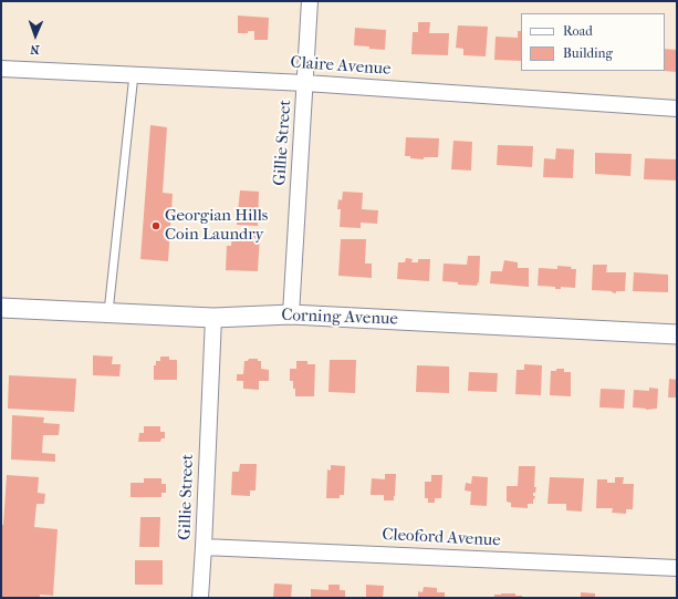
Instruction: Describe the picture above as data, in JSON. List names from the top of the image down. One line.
{"streets":{"street":["Claire Avenue","Gillie Street","Corning Avenue","Cleoford Avenue"]},"crossings":[["Claire Avenue","Gillie Street"],["Gillie Street","Corning Avenue"],["Gillie Street","Cleoford Avenue"]],"places":["Georgian Hills Coin Laundry"],"legend":["Road","Building"],"north":"bottom"}
